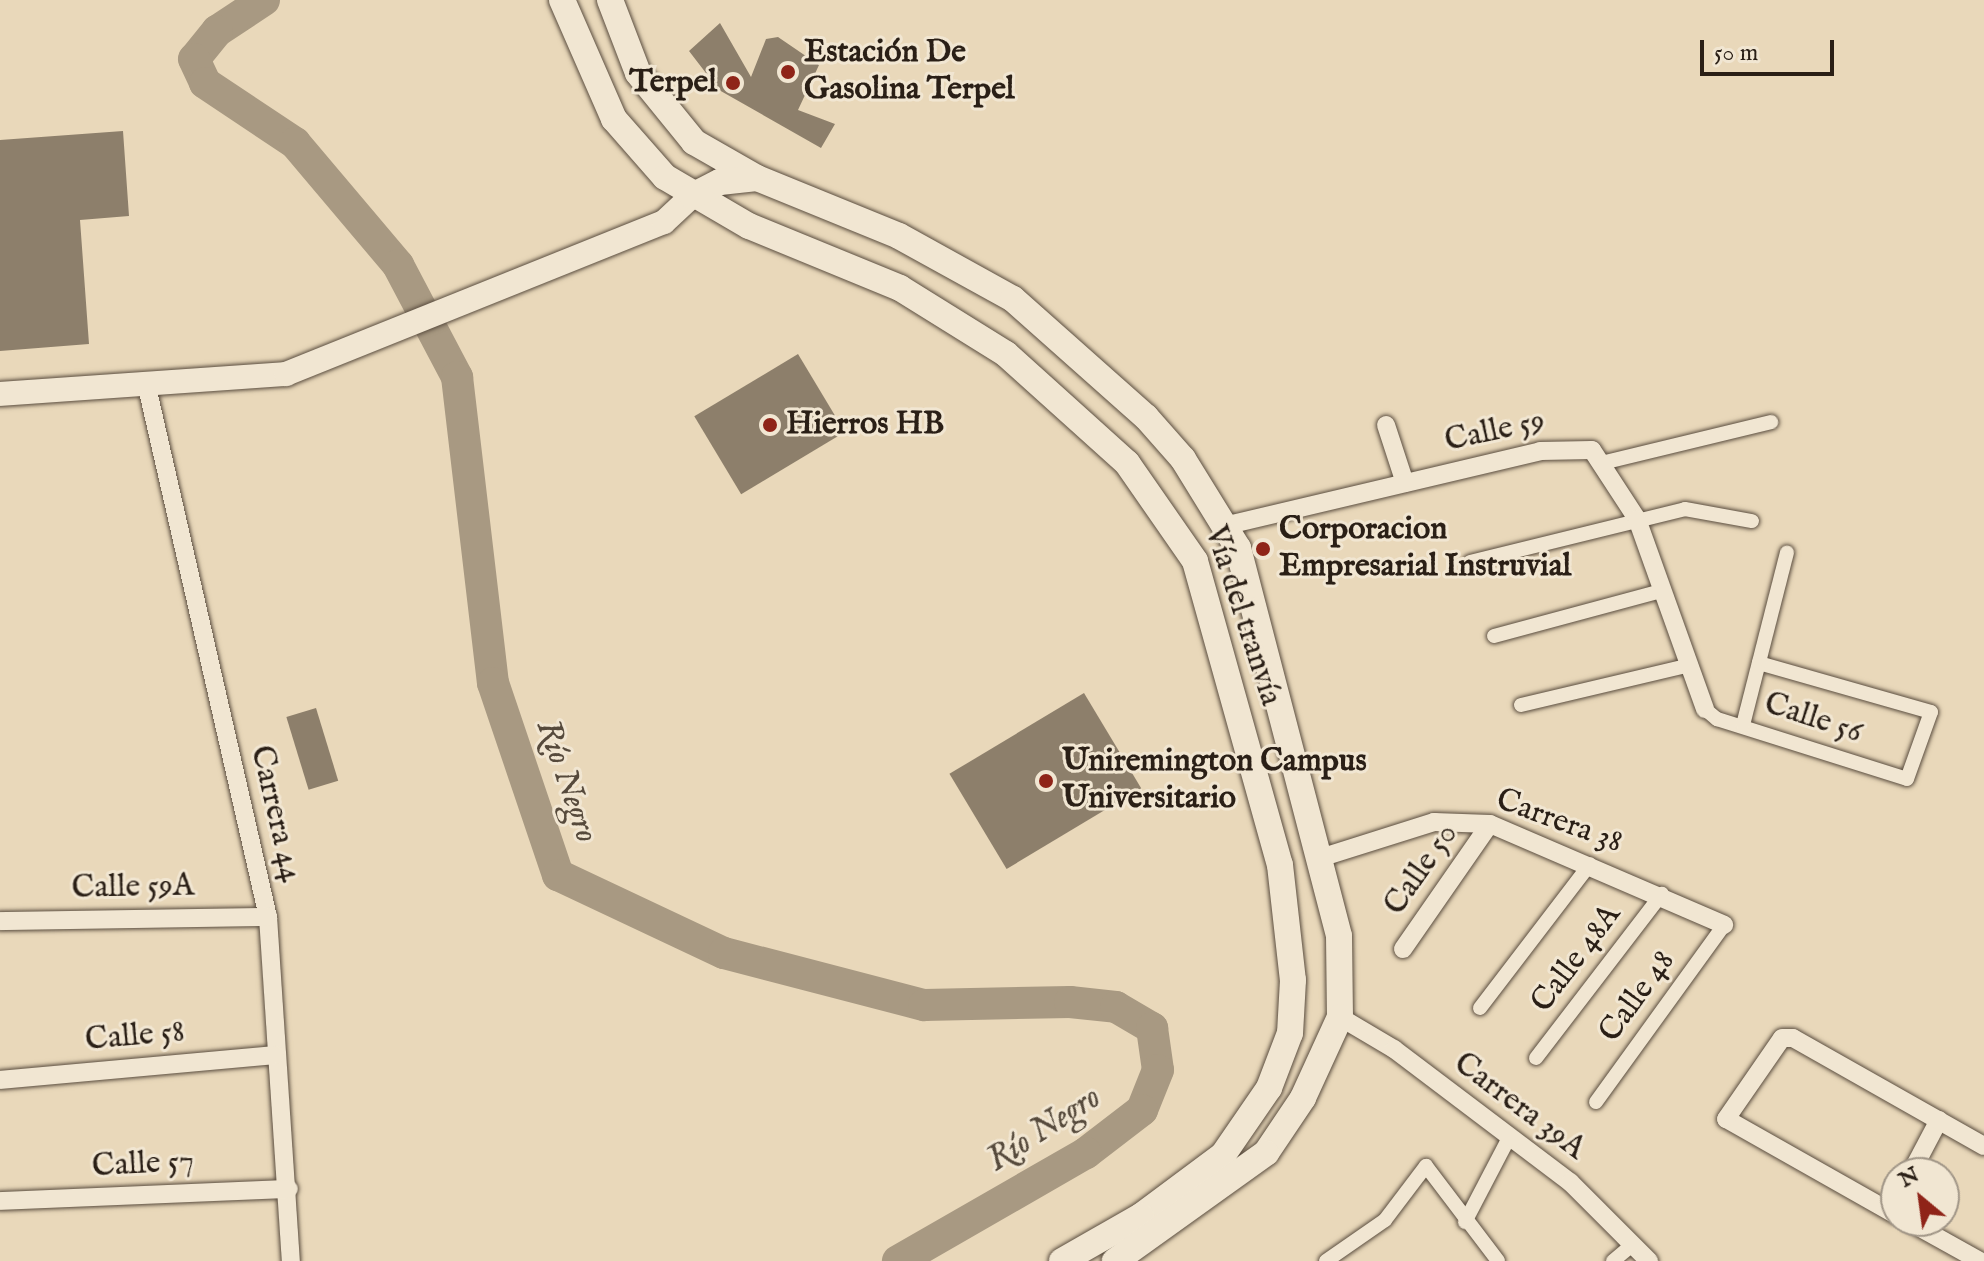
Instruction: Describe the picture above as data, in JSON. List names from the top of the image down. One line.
{"streets":{"main road":["Vía del tranvía"],"street":["Calle 59","Calle 56","Carrera 44","Carrera 38","Calle 50","Calle 59A","Calle 48A","Calle 48","Calle 58","Carrera 39A","Calle 57"]},"crossings":[["Calle 59","Vía del tranvía"],["Vía del tranvía","Carrera 38"],["Vía del tranvía","Carrera 39A"],["Carrera 44","Calle 59A"],["Carrera 44","Calle 58"],["Carrera 44","Calle 57"],["Carrera 38","Calle 50"],["Carrera 38","Calle 48A"],["Carrera 38","Calle 48"]],"water":["Río Negro"],"places":["Estación De Gasolina Terpel","Terpel","Hierros HB","Corporacion Empresarial Instruvial","Uniremington Campus Universitario"],"scale_bar":"50 m","north":"top left"}
